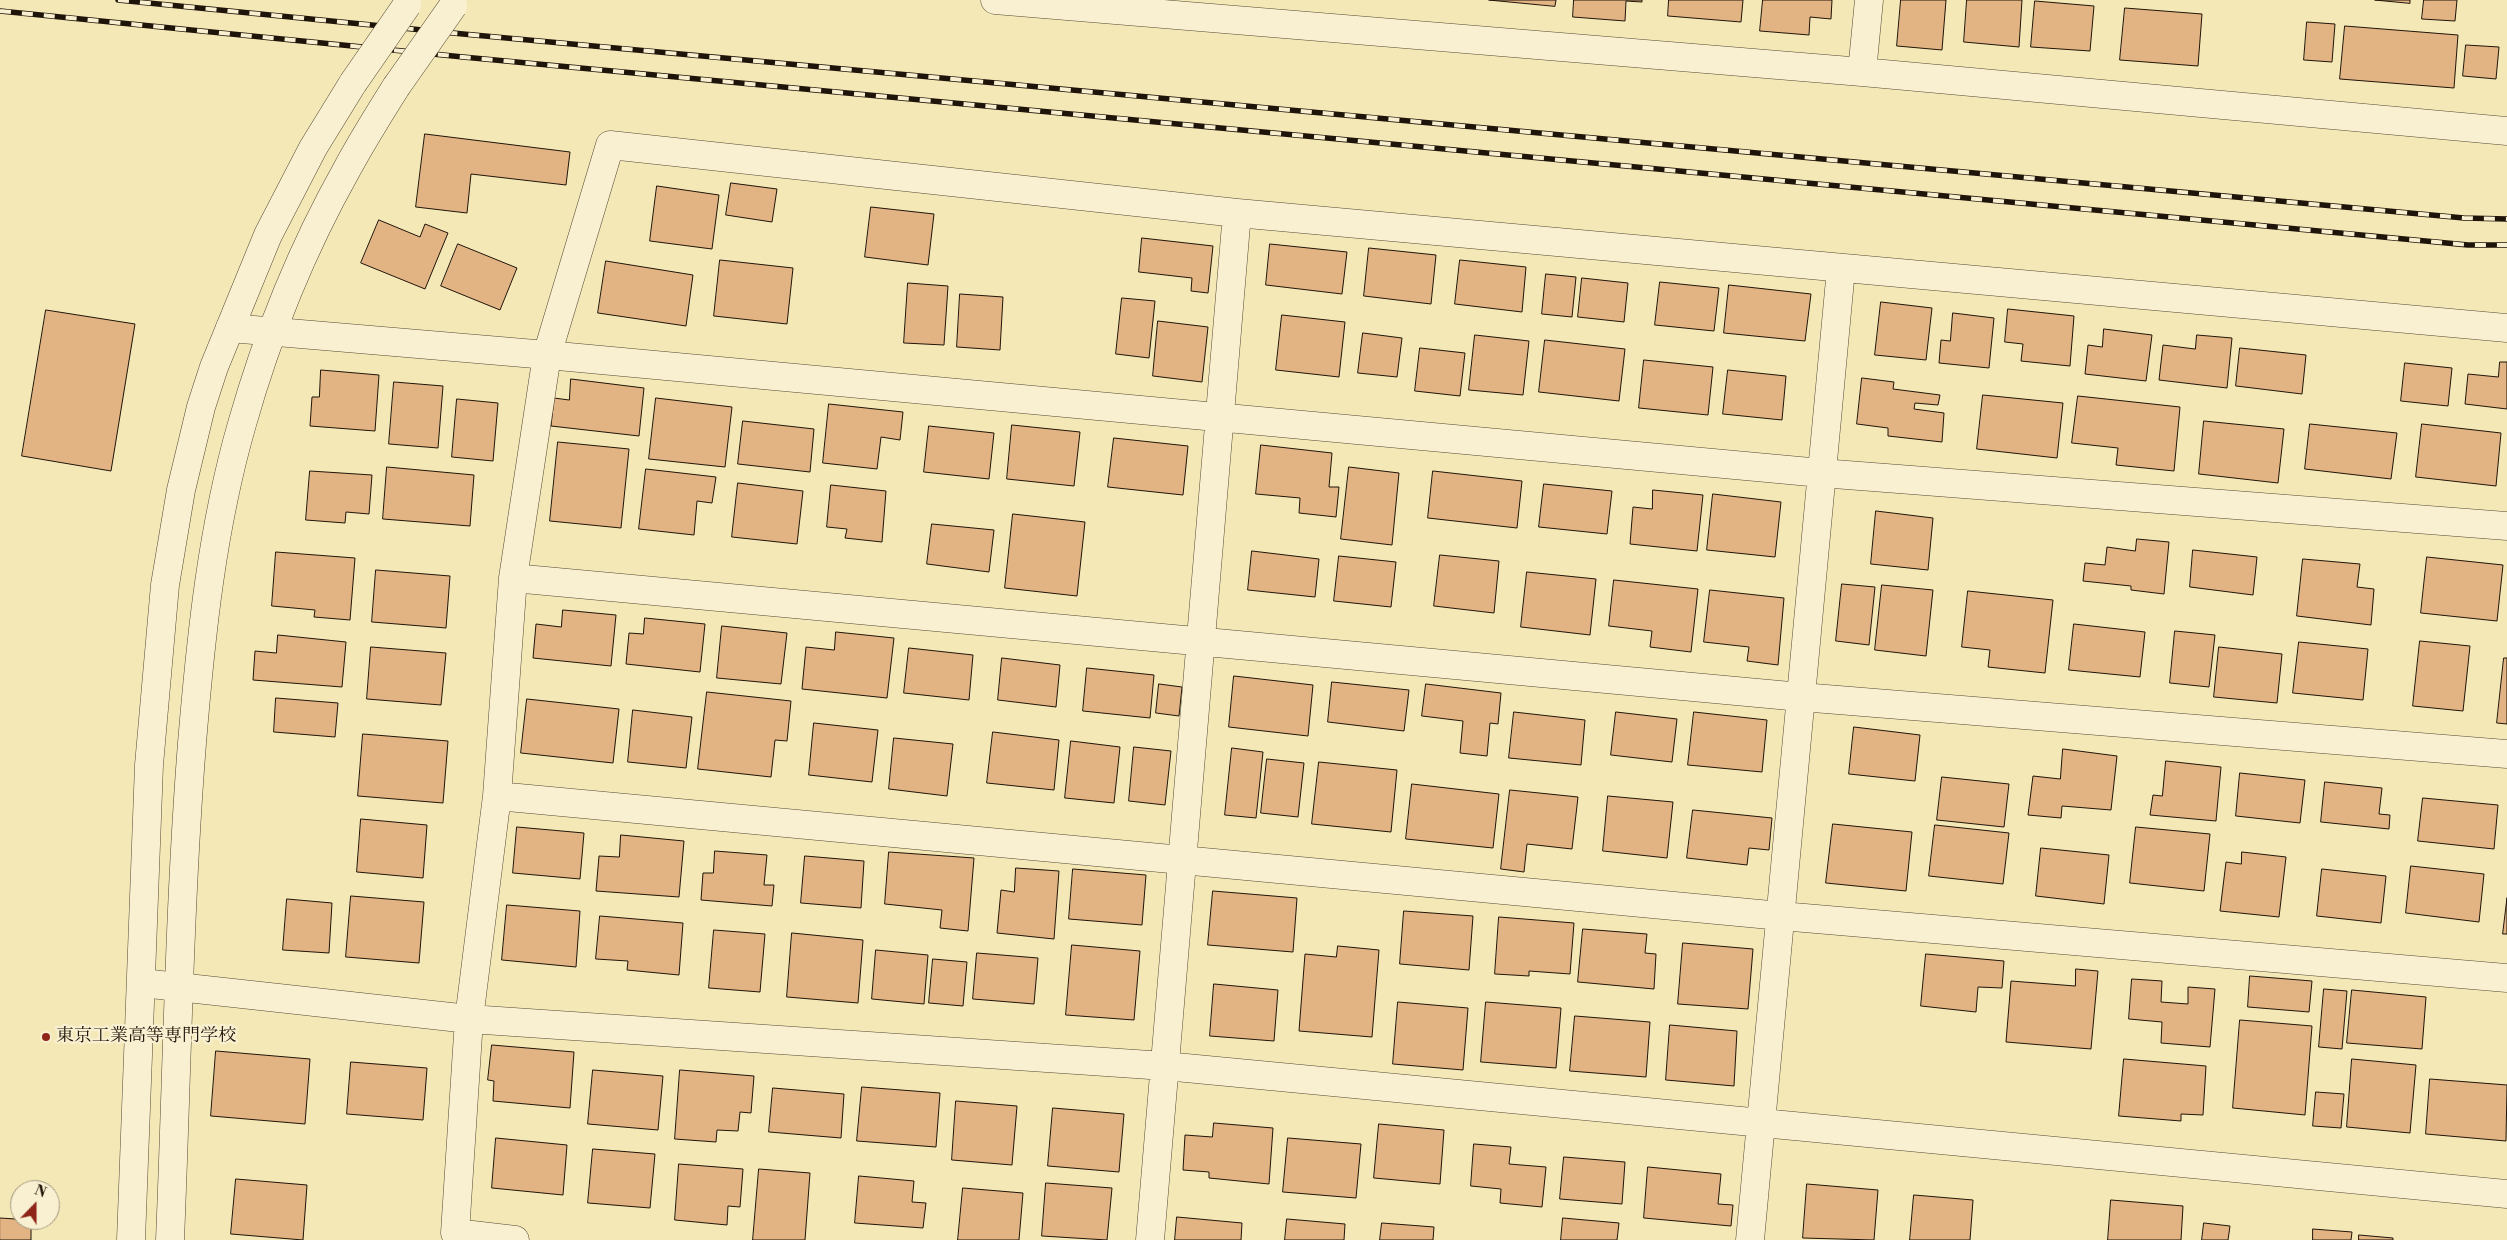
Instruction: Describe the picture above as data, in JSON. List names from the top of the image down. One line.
{"places":["東京工業高等専門学校"],"north":"top"}
